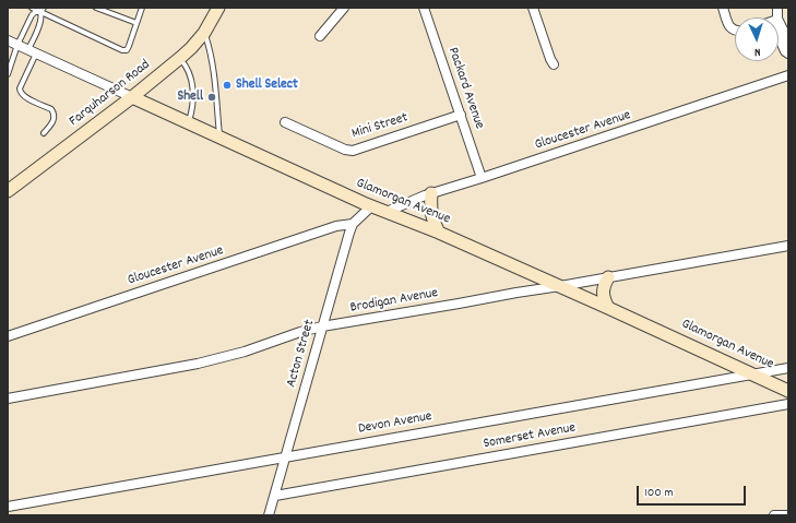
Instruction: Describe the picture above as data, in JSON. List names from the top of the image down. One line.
{"streets":{"street":["Packard Avenue","Farquharson Road","Mini Street","Gloucester Avenue","Glamorgan Avenue","Brodigan Avenue","Acton Street","Devon Avenue","Somerset Avenue"]},"crossings":[["Packard Avenue","Mini Street"],["Packard Avenue","Gloucester Avenue"],["Farquharson Road","Glamorgan Avenue"],["Gloucester Avenue","Glamorgan Avenue"],["Gloucester Avenue","Acton Street"],["Glamorgan Avenue","Brodigan Avenue"],["Glamorgan Avenue","Devon Avenue"],["Brodigan Avenue","Acton Street"],["Acton Street","Devon Avenue"],["Acton Street","Somerset Avenue"]],"places":["Shell Select","Shell"],"scale_bar":"100 m","north":"bottom"}
